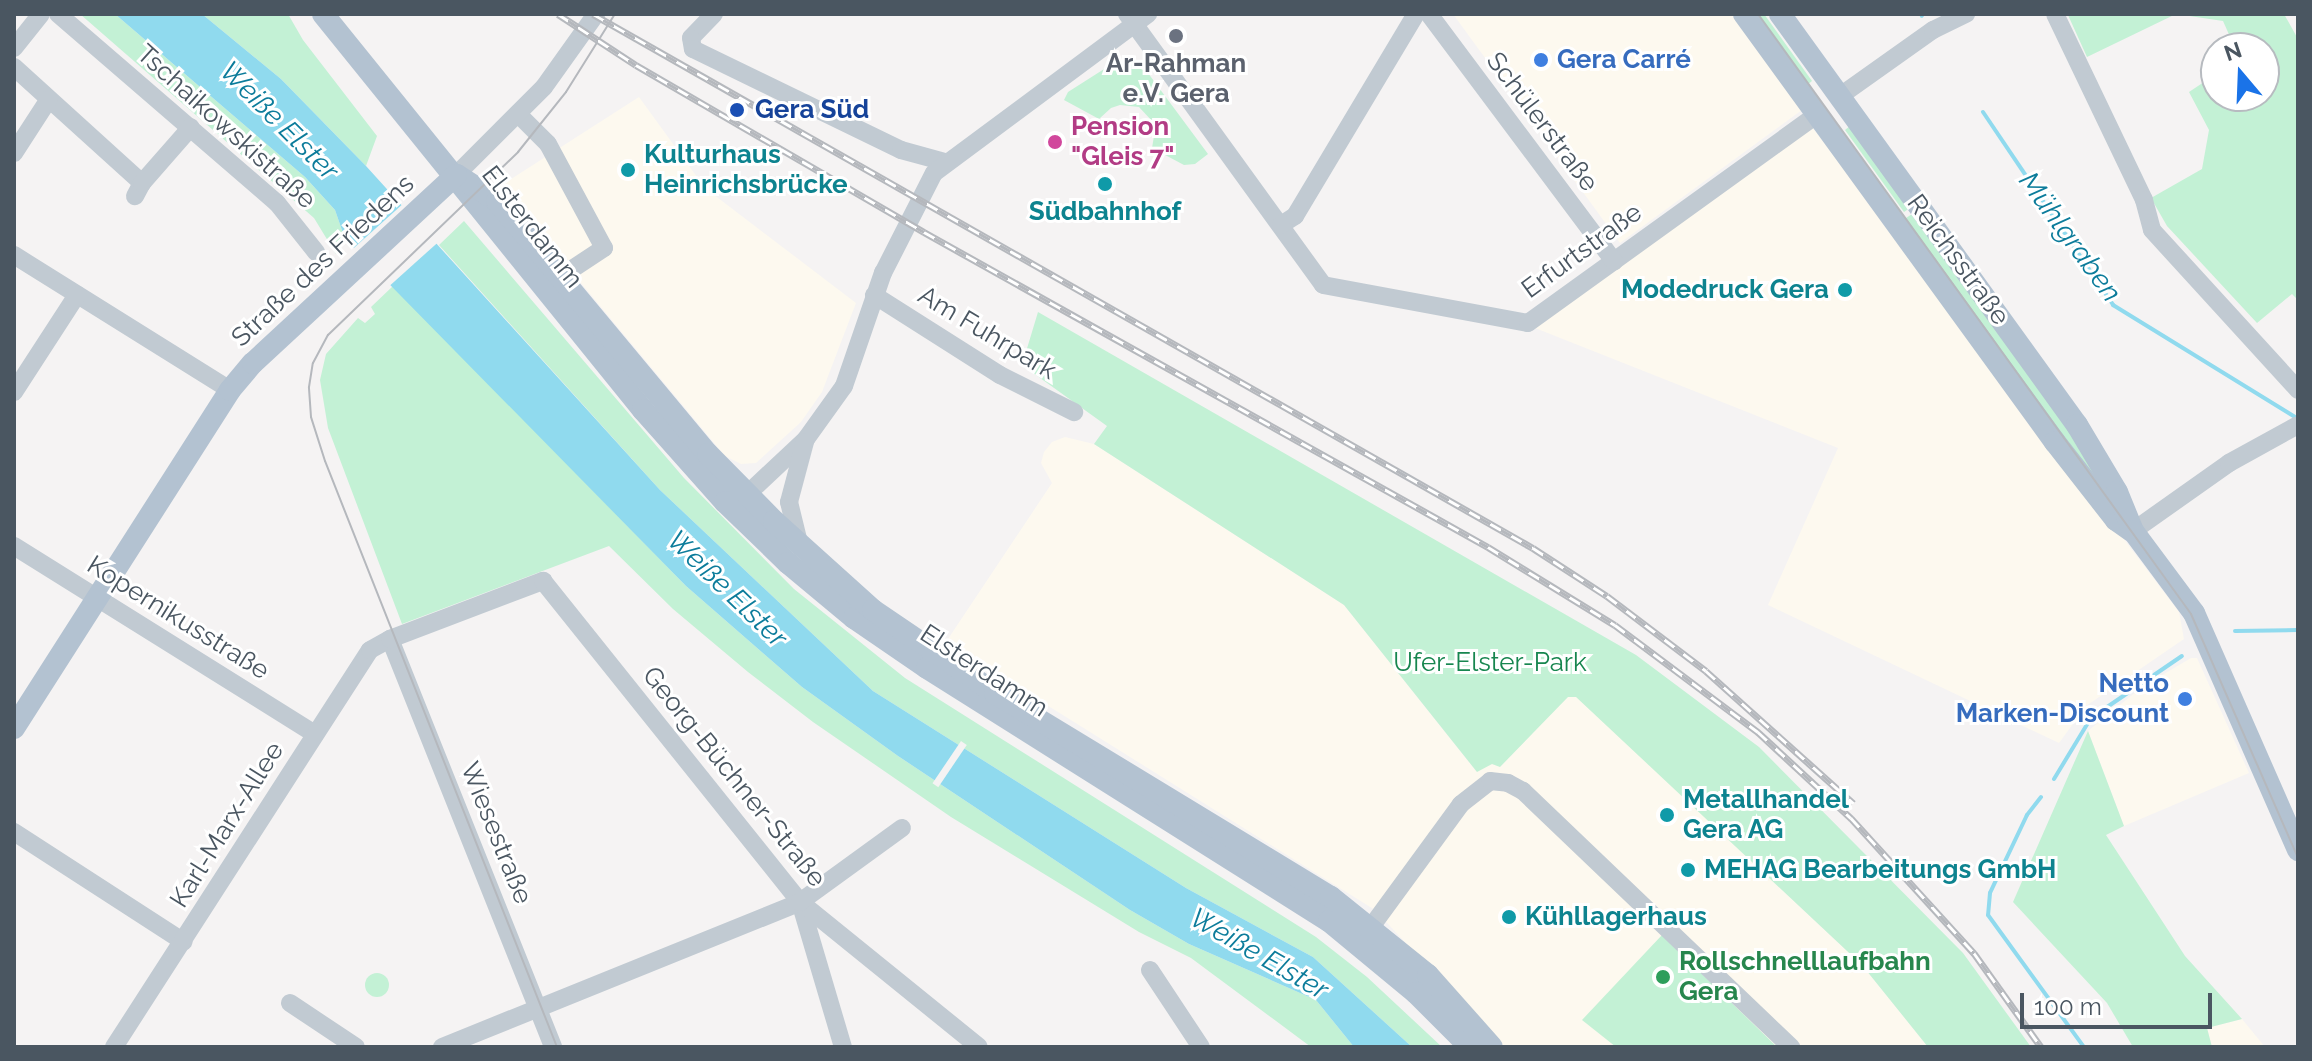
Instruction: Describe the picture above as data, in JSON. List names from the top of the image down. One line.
{"streets":{"main road":["Elsterdamm","Reichsstraße","Straße des Friedens"],"street":["Schülerstraße","Tschaikowskistraße","Erfurtstraße","Am Fuhrpark","Kopernikusstraße","Georg-Büchner-Straße","Karl-Marx-Allee","Wiesestraße"]},"crossings":[["Schülerstraße","Erfurtstraße"],["Elsterdamm","Straße des Friedens"],["Erfurtstraße","Reichsstraße"],["Straße des Friedens","Kopernikusstraße"],["Kopernikusstraße","Karl-Marx-Allee"],["Georg-Büchner-Straße","Karl-Marx-Allee"],["Georg-Büchner-Straße","Wiesestraße"],["Karl-Marx-Allee","Wiesestraße"]],"water":["Weiße Elster","Mühlgraben"],"parks":["Ufer-Elster-Park"],"places":["Ar-Rahman e.V. Gera","Gera Carré","Gera Süd","Pension \"Gleis 7\"","Kulturhaus Heinrichsbrücke","Südbahnhof","Modedruck Gera","Netto Marken-Discount","Metallhandel Gera AG","MEHAG Bearbeitungs GmbH","Kühllagerhaus","Rollschnelllaufbahn Gera"],"scale_bar":"100 m","north":"top"}
